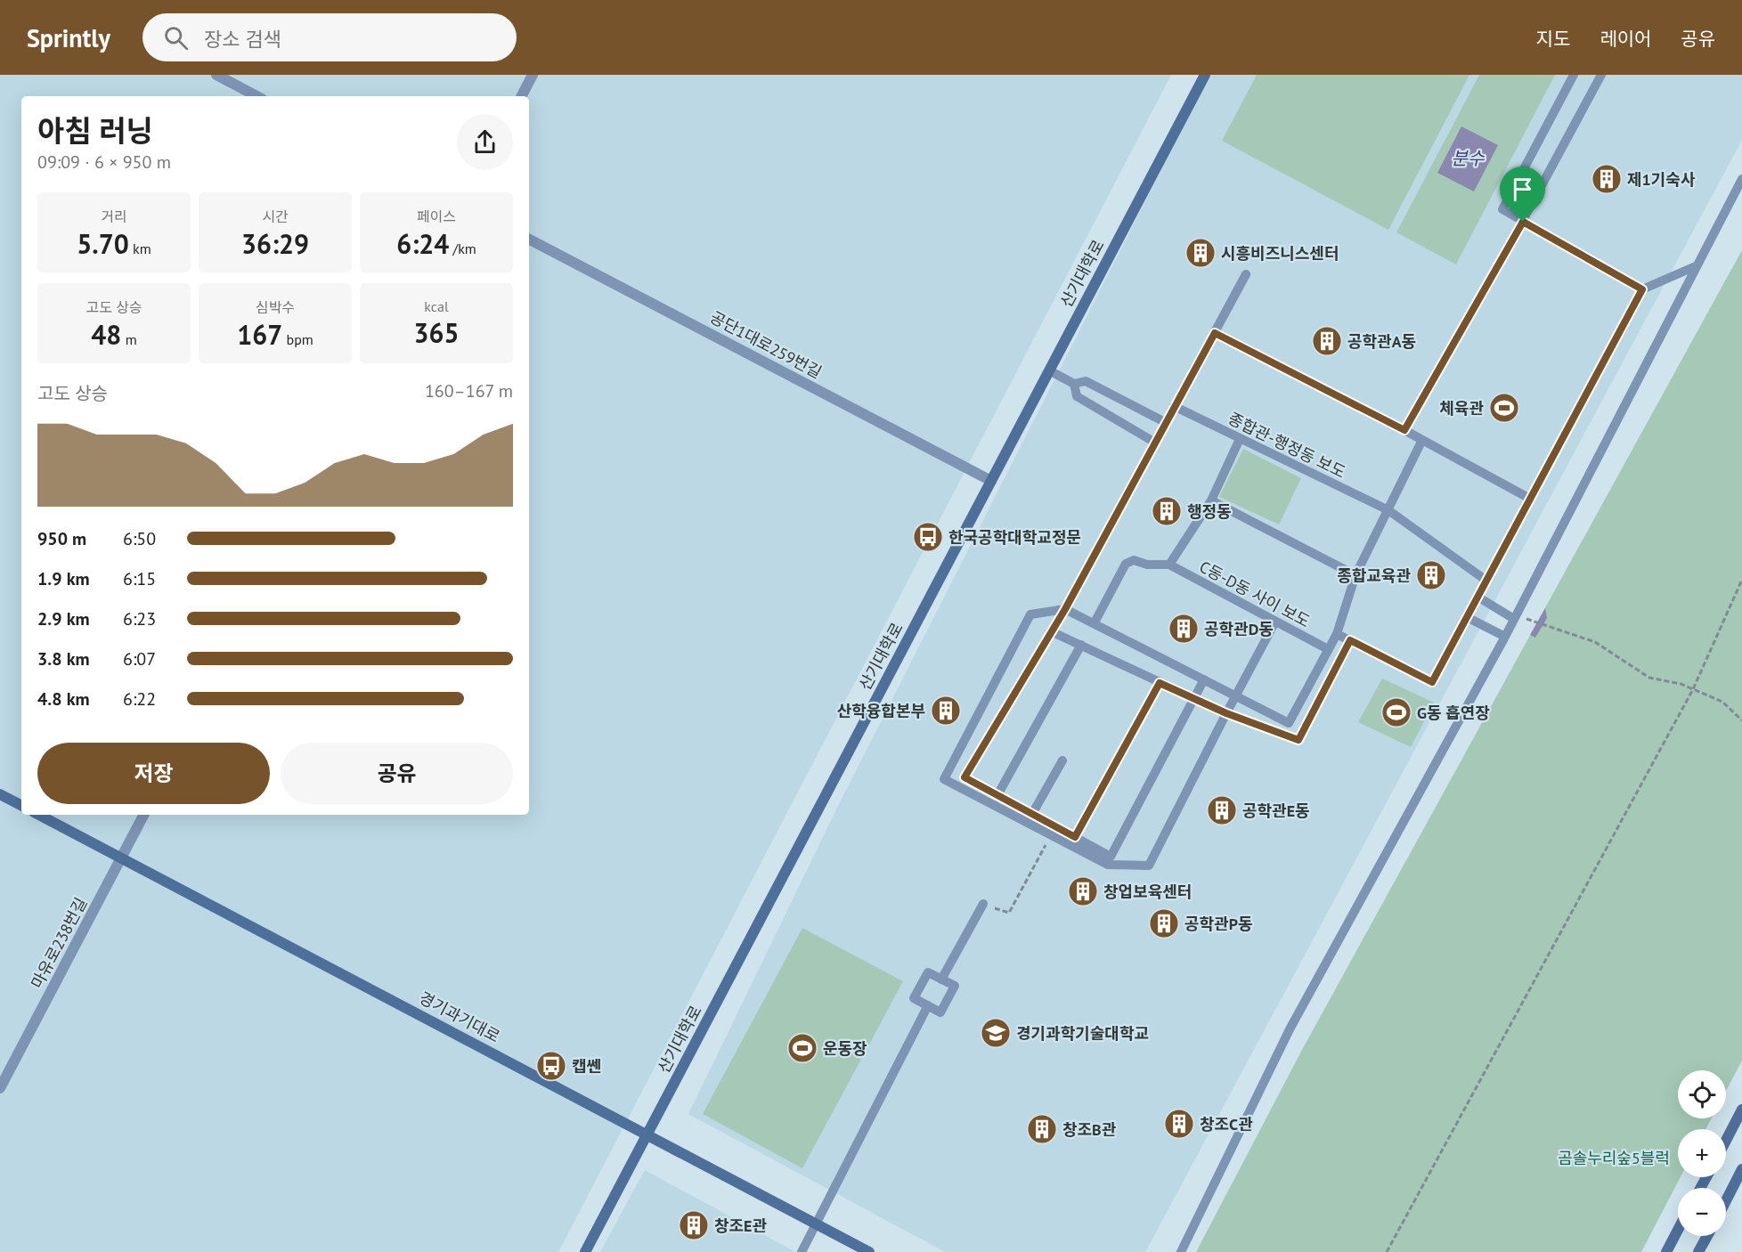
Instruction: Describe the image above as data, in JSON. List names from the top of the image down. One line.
{"streets":{"street":["산기대학로","공단1대로259번길","마유로238번길","경기과기대로"],"lane":["종합관-행정동 보도","C동-D동 사이 보도"]},"crossings":[["산기대학로","공단1대로259번길"],["산기대학로","경기과기대로"],["마유로238번길","경기과기대로"]],"water":["분수"],"parks":["곰솔누리숲5블럭"],"places":{"building":["제1기숙사","시흥비즈니스센터","공학관A동","행정동","종합교육관","공학관D동","산학융합본부","공학관E동","창업보육센터","공학관P동","창조C관","창조B관","창조E관"],"sports":["체육관","G동 흡연장","운동장"],"bus stop":["한국공학대학교정문","캡쎈"],"school or university":["경기과학기술대학교"]},"page":{"header":"Sprintly","search":"장소 검색","nav":["지도","레이어","공유"],"heading":["아침 러닝","09:09 · 6 × 950 m"],"stats":[["거리","5.70 km"],["시간","36:29"],["페이스","6:24 /km"],["고도 상승","48 m"],["심박수","167 bpm"],["kcal","365"]],"chart":["고도 상승","160–167 m"],"list":[{"name":"950 m","note":"6:50"},{"name":"1.9 km","note":"6:15"},{"name":"2.9 km","note":"6:23"},{"name":"3.8 km","note":"6:07"},{"name":"4.8 km","note":"6:22"}],"buttons":["저장","공유"],"map_buttons":["+","−"]}}
